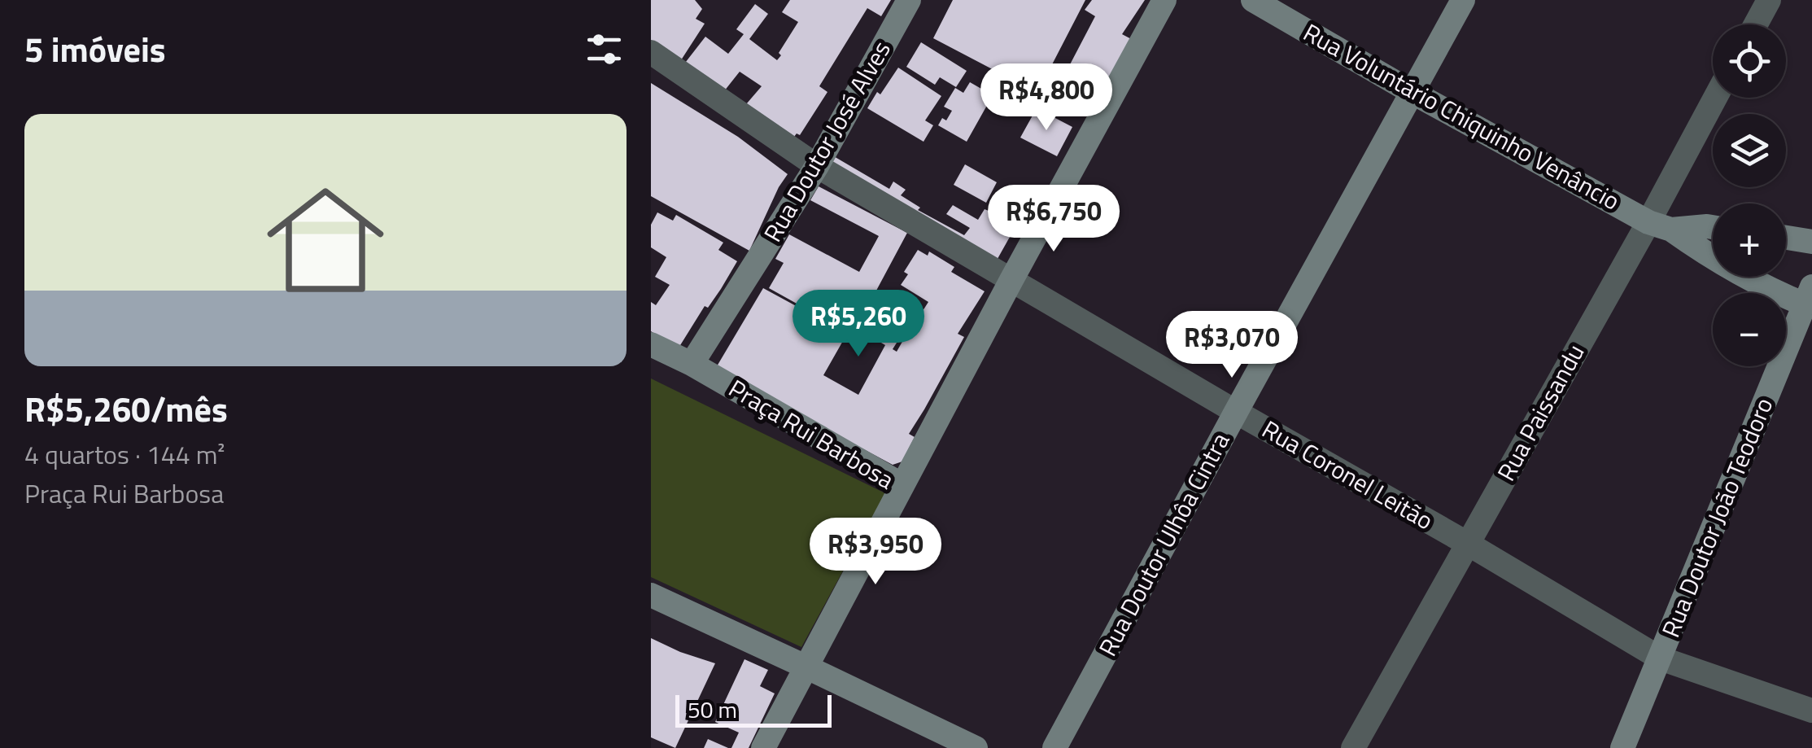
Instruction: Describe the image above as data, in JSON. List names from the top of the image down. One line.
{"streets":{"street":["Rua Voluntário Chiquinho Venâncio","Rua Doutor José Alves","Rua Paissandu","Praça Rui Barbosa","Rua Coronel Leitão","Rua Doutor João Teodoro","Rua Doutor Ulhôa Cintra"]},"crossings":[["Rua Voluntário Chiquinho Venâncio","Rua Paissandu"],["Rua Voluntário Chiquinho Venâncio","Rua Doutor João Teodoro"],["Rua Voluntário Chiquinho Venâncio","Rua Doutor Ulhôa Cintra"],["Rua Doutor José Alves","Praça Rui Barbosa"],["Rua Doutor José Alves","Rua Coronel Leitão"],["Rua Paissandu","Rua Coronel Leitão"],["Rua Coronel Leitão","Rua Doutor João Teodoro"],["Rua Coronel Leitão","Rua Doutor Ulhôa Cintra"]],"scale_bar":"50 m","page":{"heading":"5 imóveis","map_buttons":["+","−"],"price":["R$4,800","R$6,750","R$5,260","R$3,070","R$3,950"],"list":[{"name":"R$5,260/mês","note":"4 quartos · 144 m² · Praça Rui Barbosa"}],"scale":"50 m"}}
